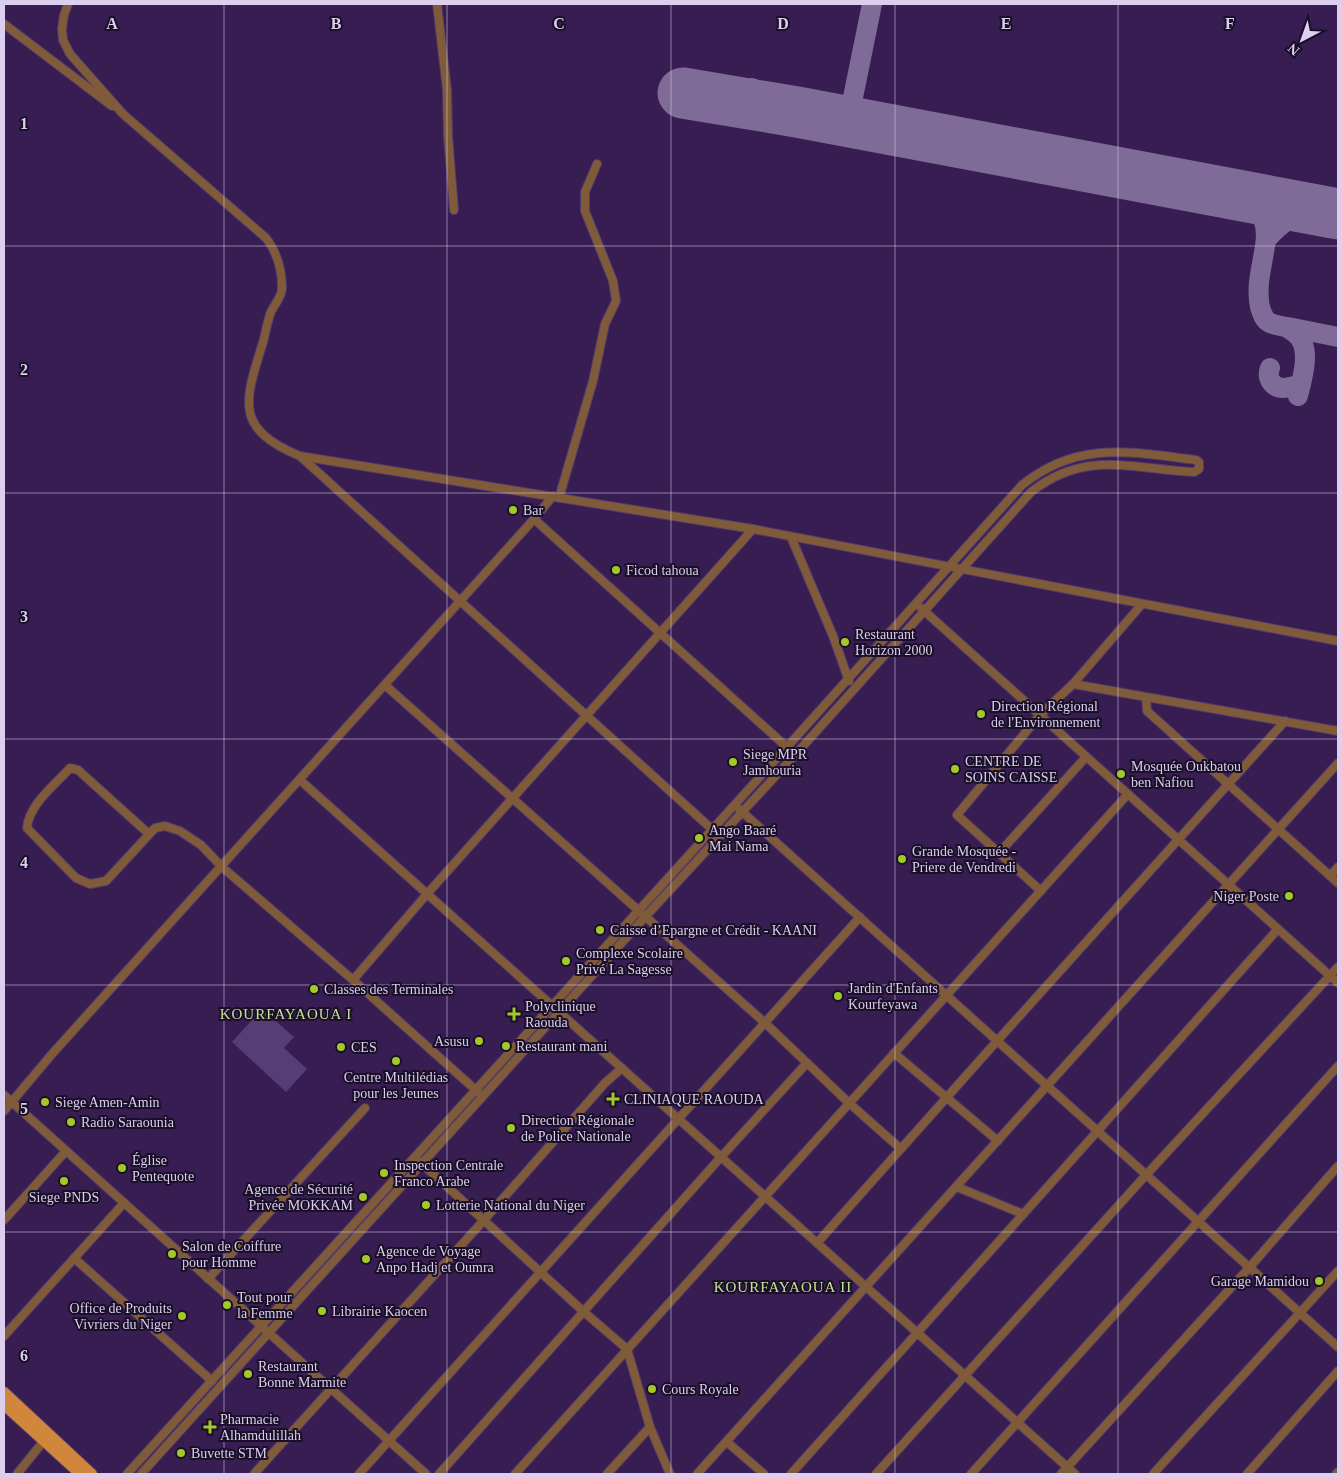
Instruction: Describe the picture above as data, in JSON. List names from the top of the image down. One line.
{"districts":["KOURFAYAOUA I","KOURFAYAOUA II"],"places":{"other":["Bar","Ficod tahoua","Restaurant Horizon 2000","Direction Régional de l'Environnement","Siege MPR Jamhouria","CENTRE DE SOINS CAISSE","Mosquée Oukbatou ben Nafiou","Ango Baaré Mai Nama","Grande Mosquée - Priere de Vendredi","Niger Poste","Caisse d’Epargne et Crédit - KAANI","Complexe Scolaire Privé La Sagesse","Classes des Terminales","Jardin d'Enfants Kourfeyawa","Asusu","Restaurant mani","CES","Centre Multilédias pour les Jeunes","Siege Amen-Amin","Radio Saraounia","Direction Régionale de Police Nationale","Église Pentequote","Inspection Centrale Franco Arabe","Siege PNDS","Agence de Sécurité Privée MOKKAM","Lotterie National du Niger","Salon de Coiffure pour Homme","Agence de Voyage Anpo Hadj et Oumra","Garage Mamidou","Tout pour la Femme","Librairie Kaocen","Office de Produits Vivriers du Niger","Restaurant Bonne Marmite","Cours Royale","Buvette STM"],"health":["Polyclinique Raouda","CLINIAQUE RAOUDA","Pharmacie Alhamdulillah"]},"north":"bottom left","grid":{"columns":["A","B","C","D","E","F"],"rows":["1","2","3","4","5","6"]}}
